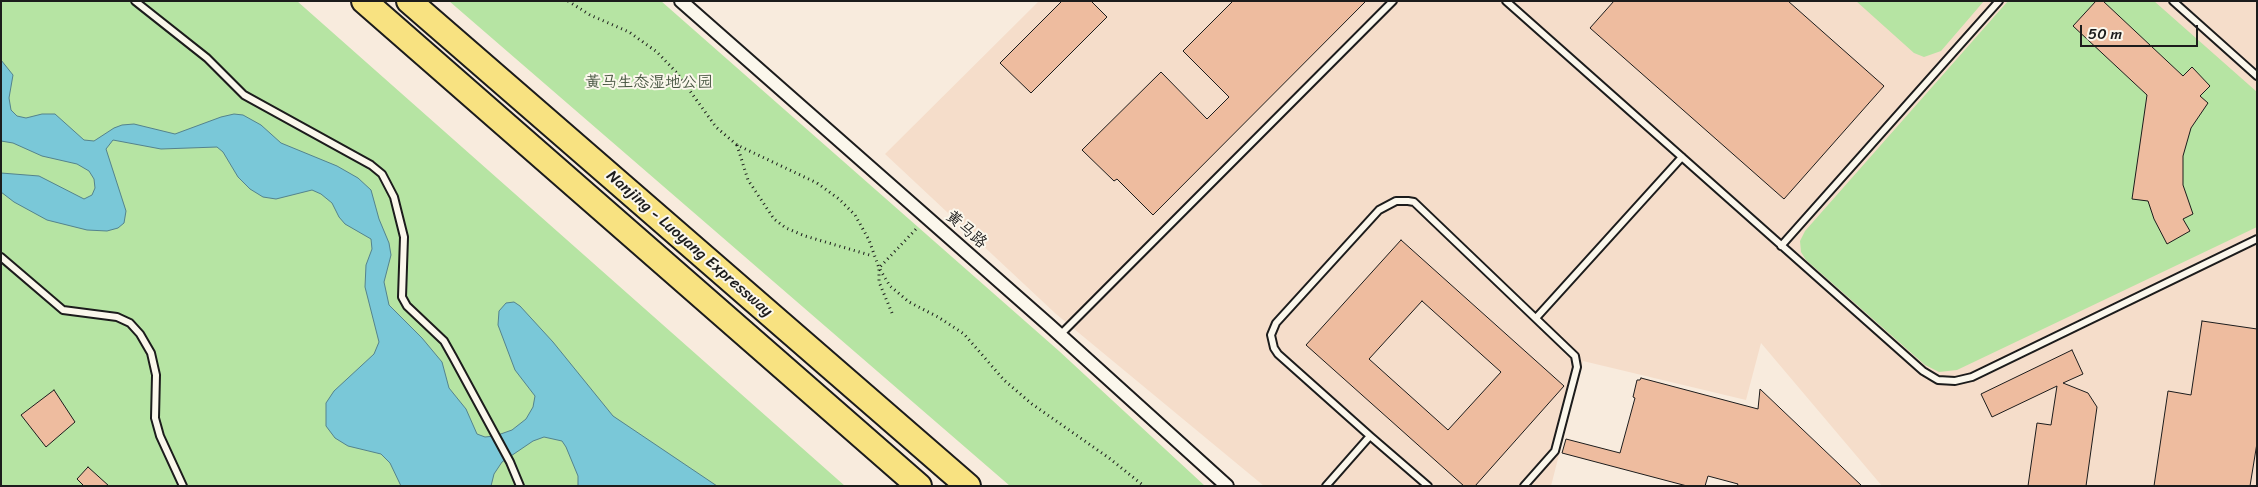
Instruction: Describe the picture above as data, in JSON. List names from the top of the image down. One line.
{"streets":{"highway":["Nanjing - Luoyang Expressway"],"street":["黄马路"]},"parks":["黄马生态湿地公园"],"scale_bar":"50 m"}
